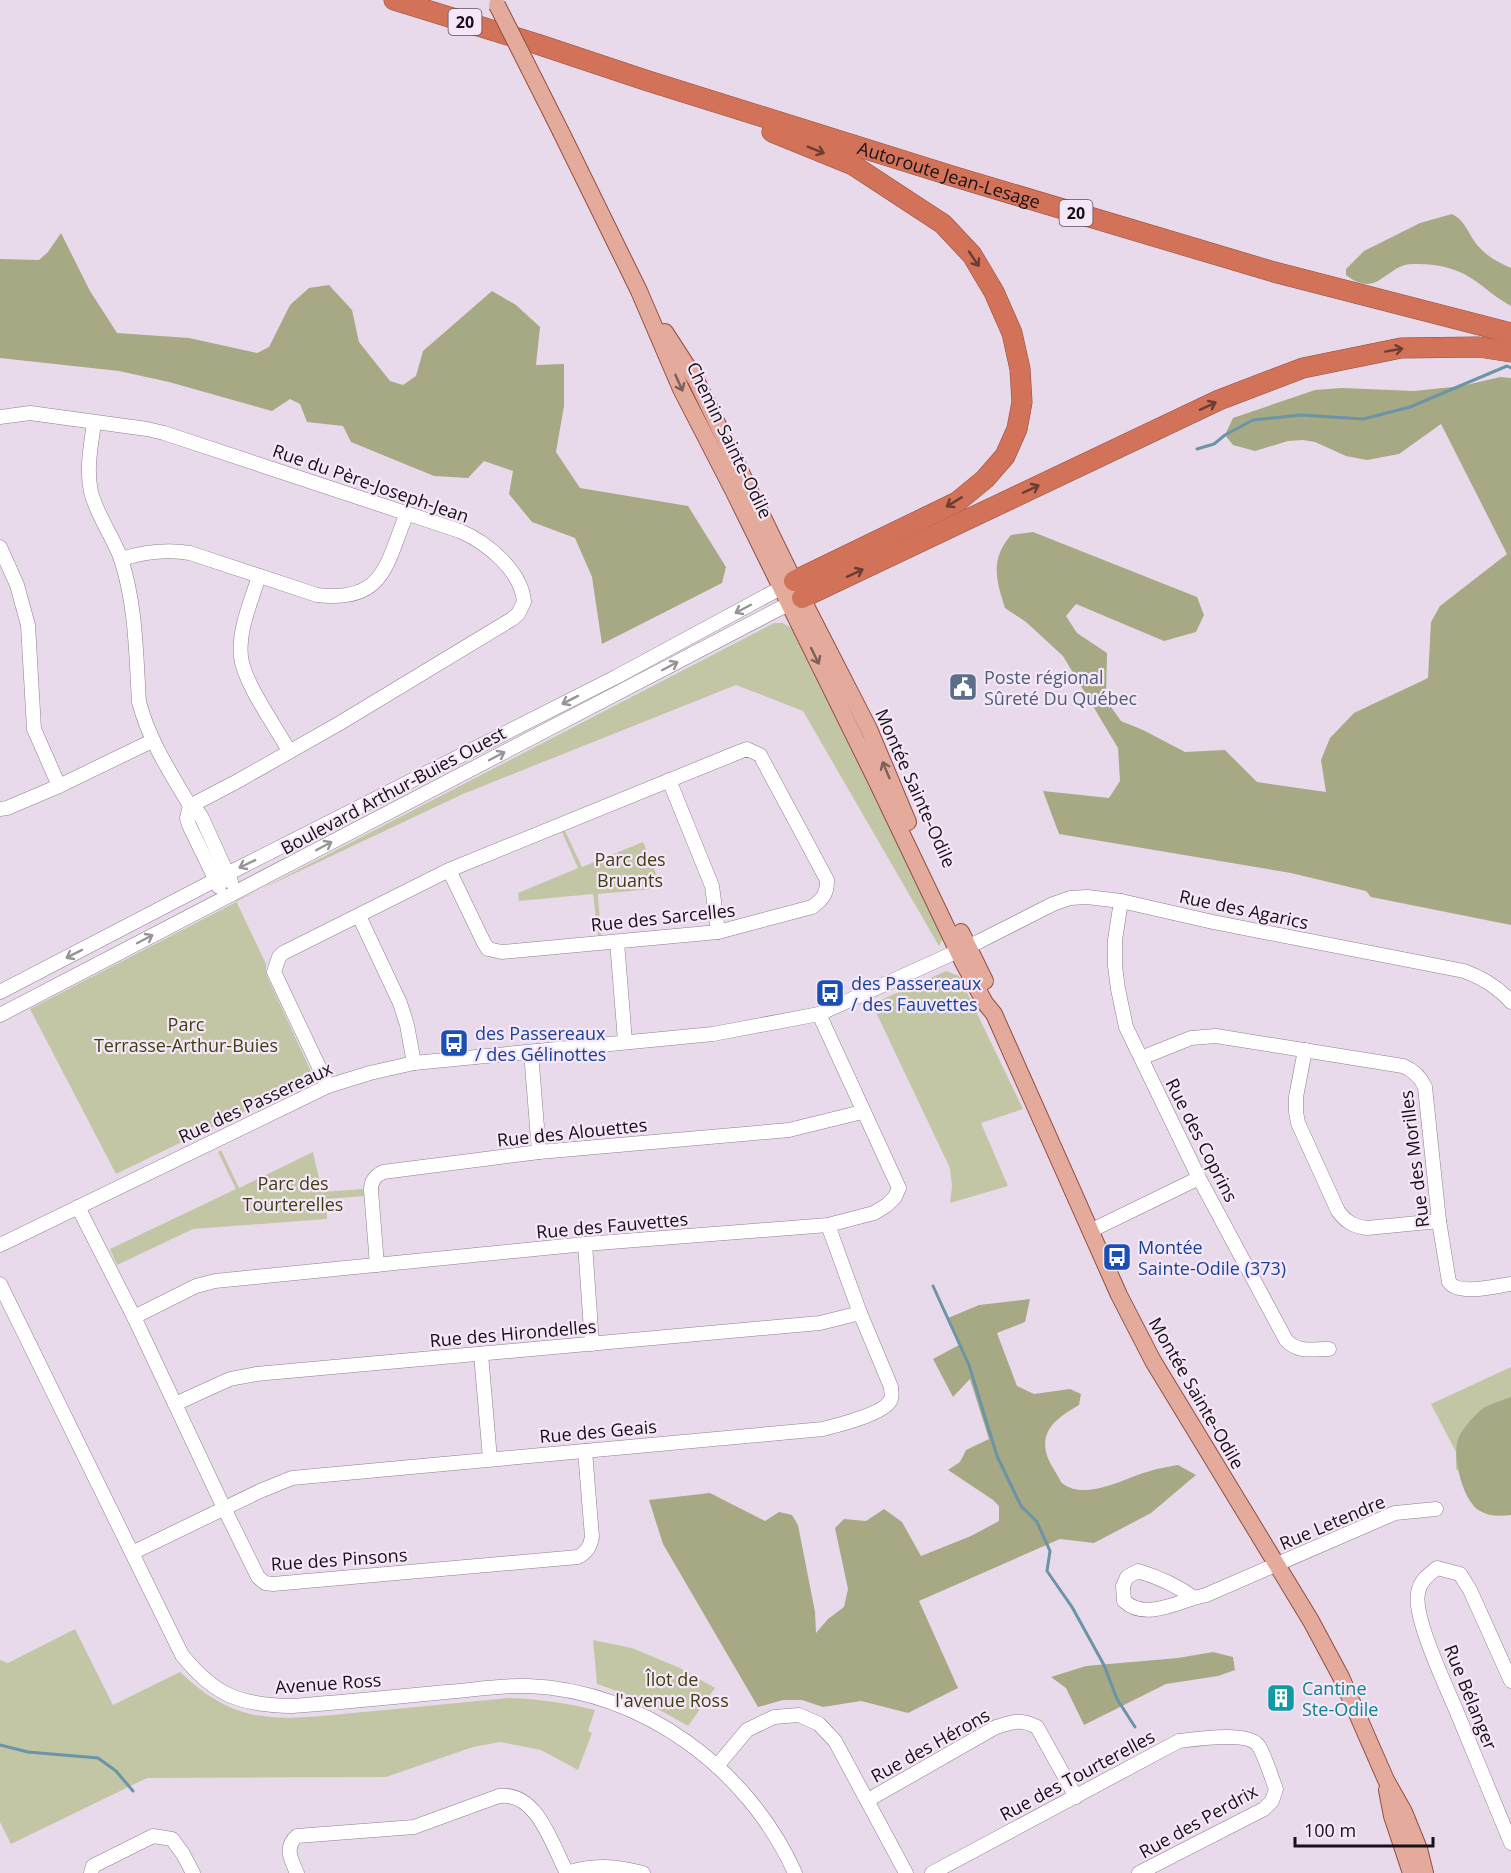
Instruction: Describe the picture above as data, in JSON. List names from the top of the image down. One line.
{"streets":{"highway":["20","Autoroute Jean-Lesage"],"main road":["Chemin Sainte-Odile","Montée Sainte-Odile"],"street":["Rue du Père-Joseph-Jean","Boulevard Arthur-Buies Ouest","Rue des Agarics","Rue des Sarcelles","Rue des Passereaux","Rue des Alouettes","Rue des Coprins","Rue des Morilles","Rue des Fauvettes","Rue des Hirondelles","Rue des Geais","Rue Letendre","Rue des Pinsons","Avenue Ross","Rue Bélanger","Rue des Hérons","Rue des Tourterelles","Rue des Perdrix"]},"crossings":[["Chemin Sainte-Odile","Montée Sainte-Odile"],["Chemin Sainte-Odile","Boulevard Arthur-Buies Ouest"],["Montée Sainte-Odile","Boulevard Arthur-Buies Ouest"],["Montée Sainte-Odile","Rue des Agarics"],["Montée Sainte-Odile","Rue des Passereaux"],["Montée Sainte-Odile","Rue Letendre"],["Rue des Agarics","Rue des Passereaux"],["Rue des Agarics","Rue des Coprins"],["Rue des Sarcelles","Rue des Passereaux"],["Rue des Passereaux","Rue des Fauvettes"],["Rue des Passereaux","Rue des Pinsons"],["Rue des Alouettes","Rue des Fauvettes"],["Rue des Coprins","Rue des Morilles"],["Rue des Fauvettes","Rue des Geais"],["Rue des Fauvettes","Rue des Pinsons"],["Rue des Hirondelles","Rue des Geais"],["Rue des Hirondelles","Rue des Pinsons"],["Rue des Geais","Rue des Pinsons"],["Rue des Geais","Avenue Ross"],["Rue des Hérons","Rue des Tourterelles"],["Rue des Tourterelles","Rue des Perdrix"]],"parks":["Parc des Bruants","Parc Terrasse-Arthur-Buies","Parc des Tourterelles","Îlot de l'avenue Ross"],"places":{"public building":["Poste régional Sûreté Du Québec"],"bus stop":["des Passereaux / des Fauvettes","des Passereaux / des Gélinottes","Montée Sainte-Odile (373)"],"building":["Cantine Ste-Odile"]},"scale_bar":"100 m"}
